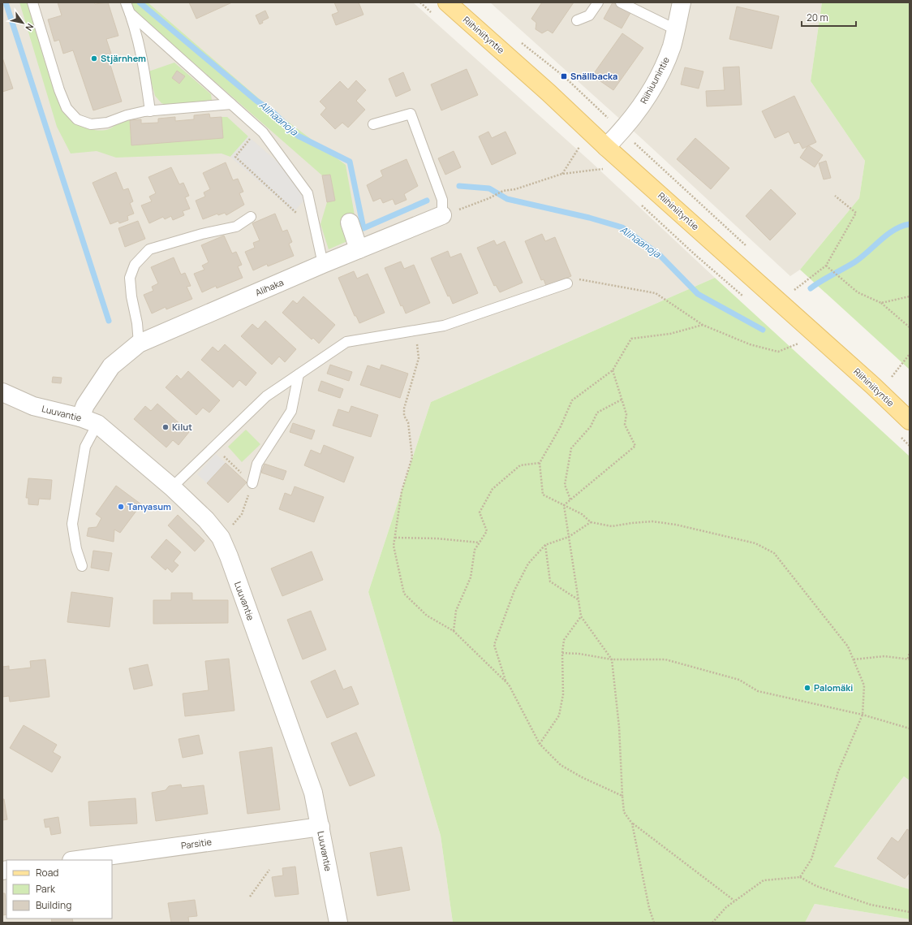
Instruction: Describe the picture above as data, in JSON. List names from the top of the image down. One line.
{"streets":{"main road":["Riihiniityntie"],"street":["Riihiuunintie","Alihaka","Luuvantie","Parsitie"]},"crossings":[["Riihiniityntie","Riihiuunintie"],["Alihaka","Luuvantie"],["Luuvantie","Parsitie"]],"water":["Alihaanoja"],"places":{"other":["Stjärnhem","Kilut","Tanyasum","Palomäki"],"transit":["Snällbacka"]},"legend":["Road","Park","Building"],"scale_bar":"20 m","north":"bottom right"}
